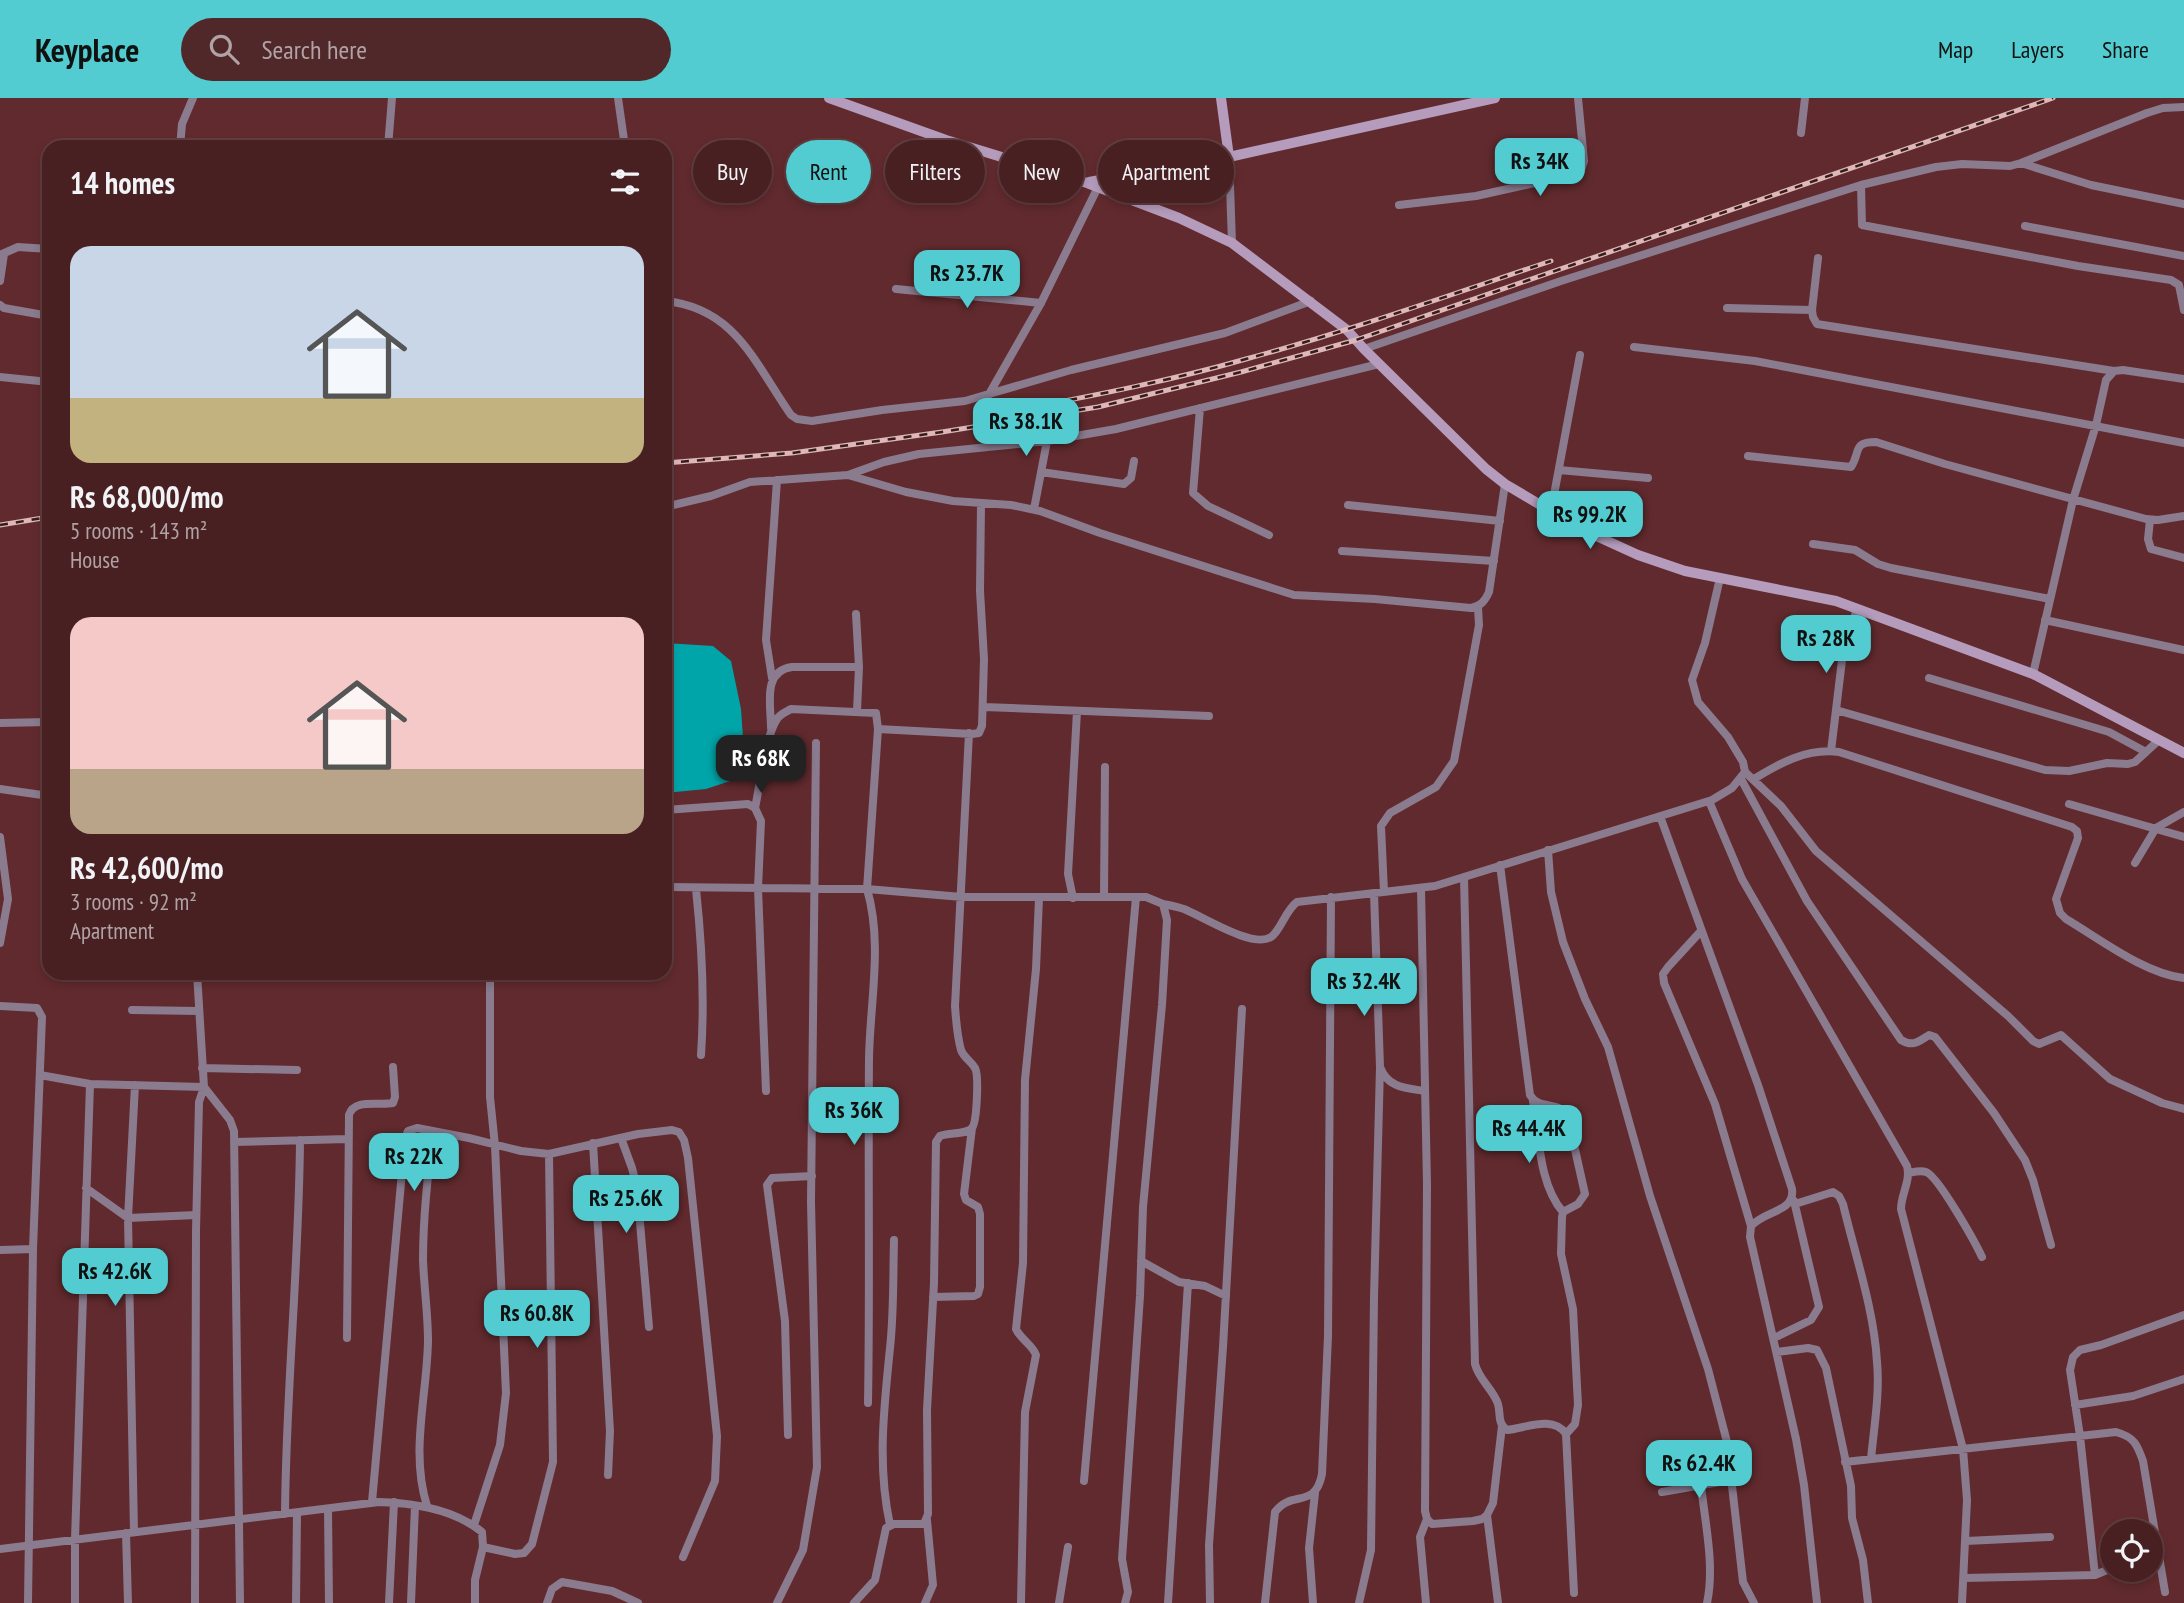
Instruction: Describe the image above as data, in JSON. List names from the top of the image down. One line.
{"page":{"header":"Keyplace","search":"Search here","nav":["Map","Layers","Share"],"price":["Rs 34K","Rs 23.7K","Rs 38.1K","Rs 99.2K","Rs 28K","Rs 68K","Rs 32.4K","Rs 36K","Rs 44.4K","Rs 22K","Rs 25.6K","Rs 42.6K","Rs 60.8K","Rs 62.4K"],"chip":["Buy","Rent","Filters","New","Apartment"],"heading":"14 homes","list":[{"name":"Rs 68,000/mo","note":"5 rooms · 143 m² · House"},{"name":"Rs 42,600/mo","note":"3 rooms · 92 m² · Apartment"}]}}
